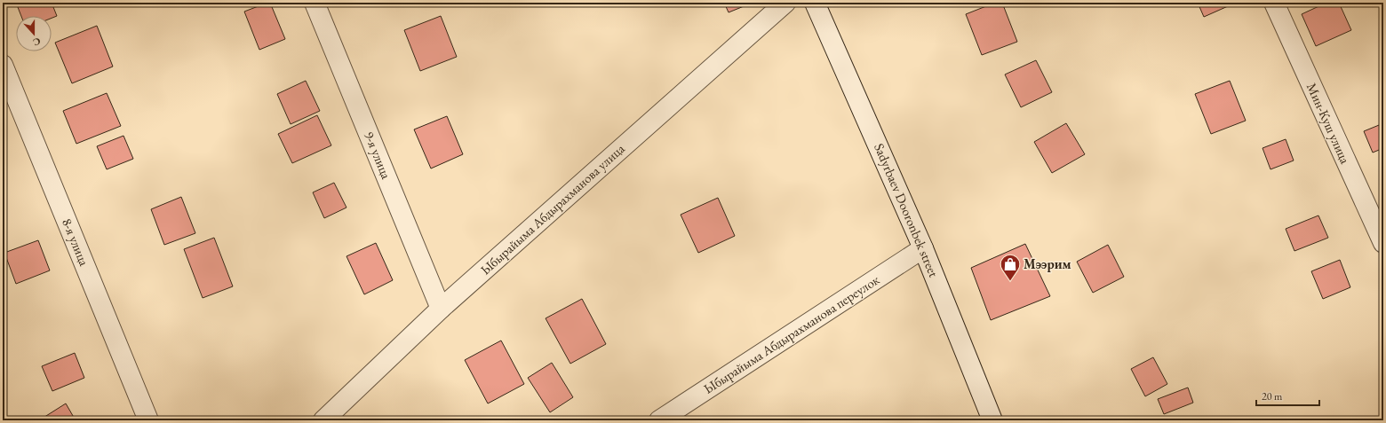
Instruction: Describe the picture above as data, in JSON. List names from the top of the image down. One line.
{"streets":{"street":["Мин-Куш улица","9-я улица","Ыбырайыма Абдырахманова улица","Sadyrbaev Dooronbek street","8-я улица","Ыбырайыма Абдырахманова переулок"]},"crossings":[["9-я улица","Ыбырайыма Абдырахманова улица"],["Sadyrbaev Dooronbek street","Ыбырайыма Абдырахманова переулок"]],"places":{"shop":["Мээрим"]},"scale_bar":"20 m","north":"bottom"}
